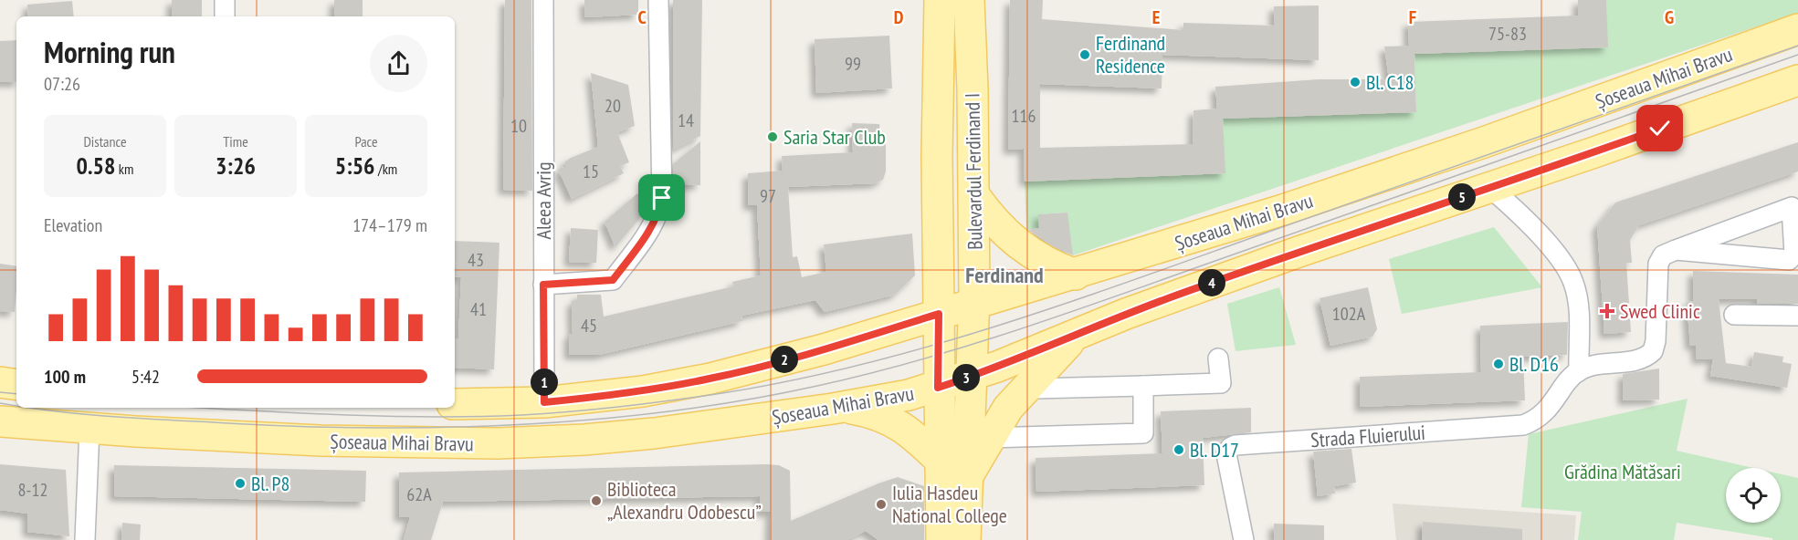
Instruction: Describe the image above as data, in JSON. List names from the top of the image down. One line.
{"streets":{"main road":["Șoseaua Mihai Bravu","Bulevardul Ferdinand I"],"street":["Aleea Avrig","Strada Fluierului"]},"crossings":[["Șoseaua Mihai Bravu","Bulevardul Ferdinand I"],["Șoseaua Mihai Bravu","Aleea Avrig"]],"districts":["Ferdinand"],"parks":["Grădina Mătăsari"],"places":{"other":["Ferdinand Residence","Bl. C18","Saria Star Club","Bl. D16","Bl. D17","Bl. P8","Biblioteca „Alexandru Odobescu”","Iulia Hasdeu National College"],"health":["Swed Clinic"]},"house_numbers":["75-83","99","20","116","14","10","15","97","43","41","102A","45","8-12","62A"],"page":{"heading":["Morning run","07:26"],"stats":[["Distance","0.58 km"],["Time","3:26"],["Pace","5:56 /km"]],"pins":["5","4","2","3","1"],"chart":["Elevation","174–179 m"],"list":[{"name":"100 m","note":"5:42"}]},"grid":{"columns":["C","D","E","F","G"]}}
